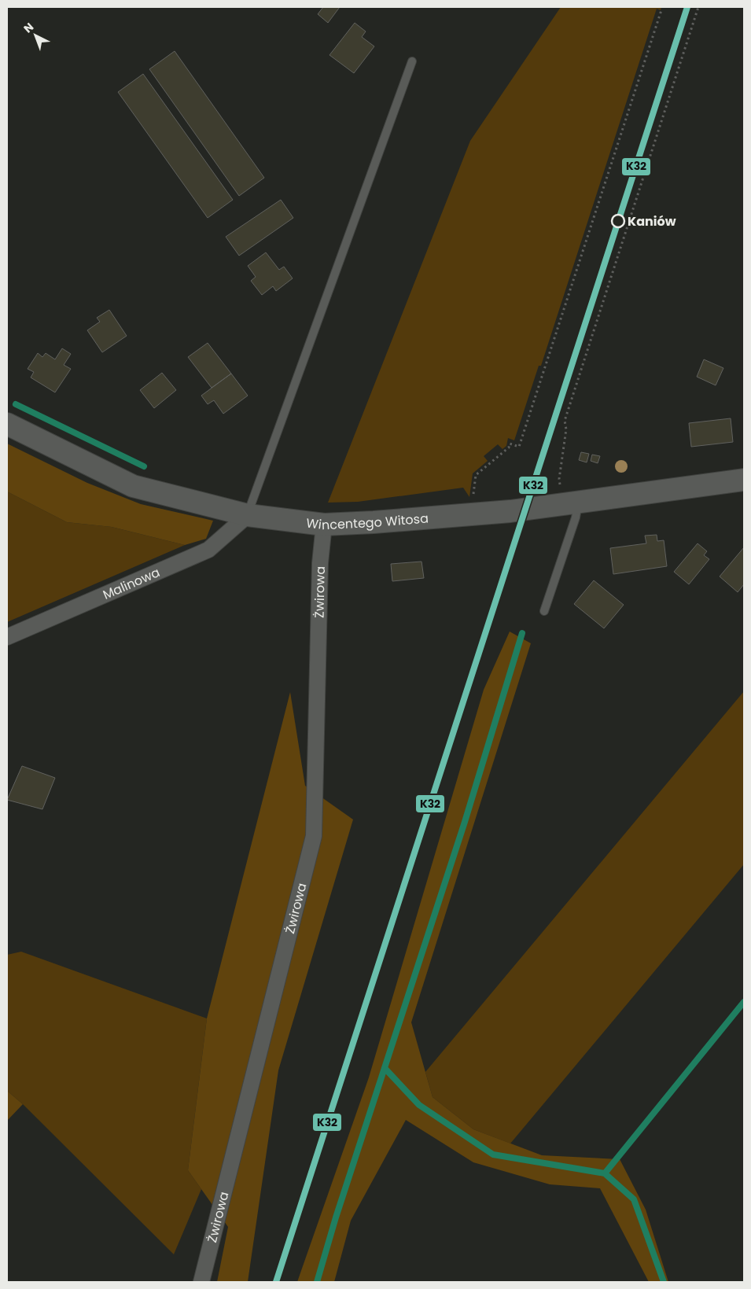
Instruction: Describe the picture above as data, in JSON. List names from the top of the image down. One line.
{"streets":{"street":["Wincentego Witosa","Malinowa","Żwirowa"]},"crossings":[["Wincentego Witosa","Malinowa"],["Wincentego Witosa","Żwirowa"]],"places":["Kaniów"],"lines":["transit line K32"],"north":"top left"}
